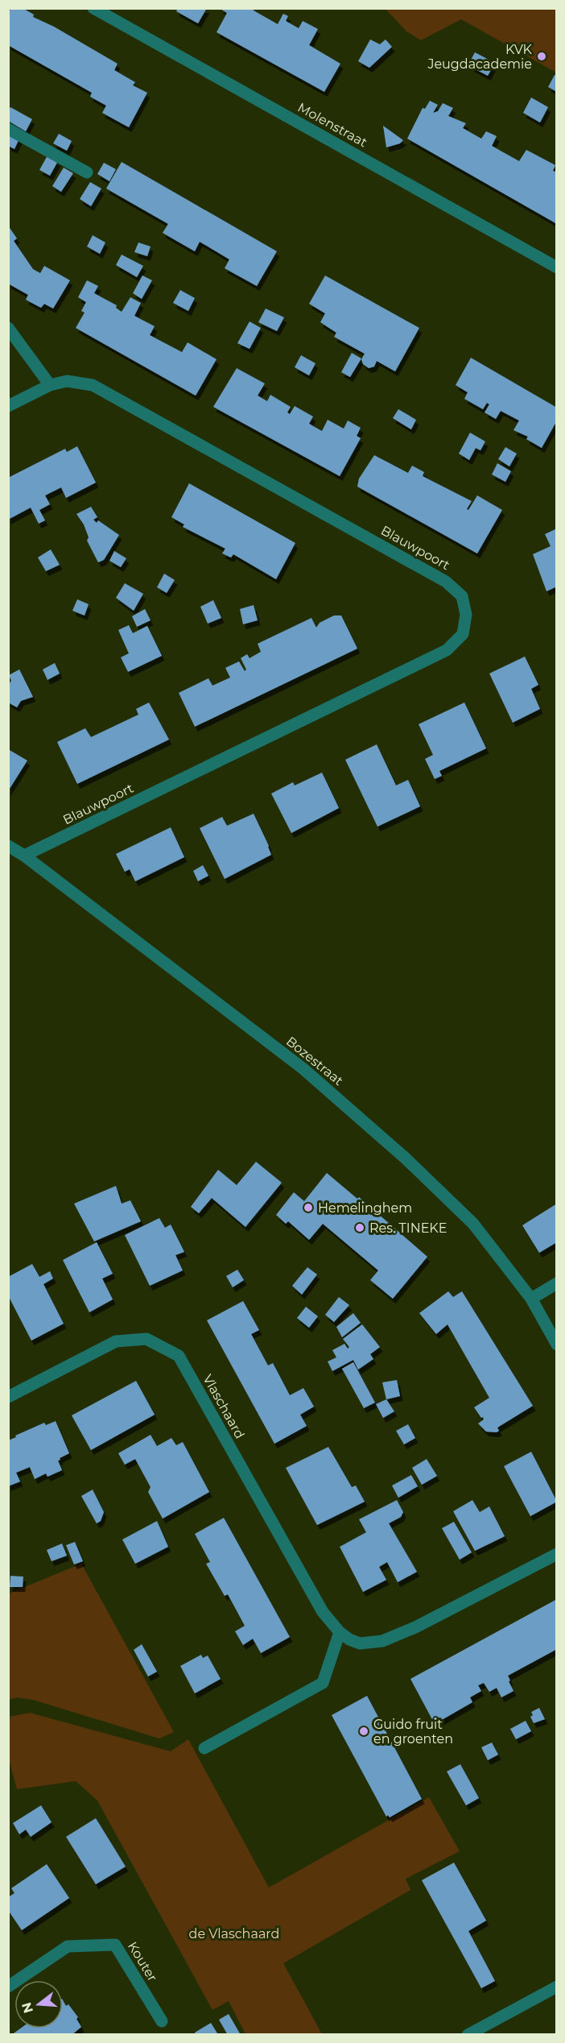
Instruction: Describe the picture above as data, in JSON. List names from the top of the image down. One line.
{"streets":{"street":["Molenstraat","Blauwpoort","Bozestraat","Vlaschaard","Kouter"]},"crossings":[["Blauwpoort","Bozestraat"]],"parks":["de Vlaschaard"],"places":["KVK Jeugdacademie","Hemelinghem","Res. TINEKE","Guido fruit en groenten"],"north":"left"}
